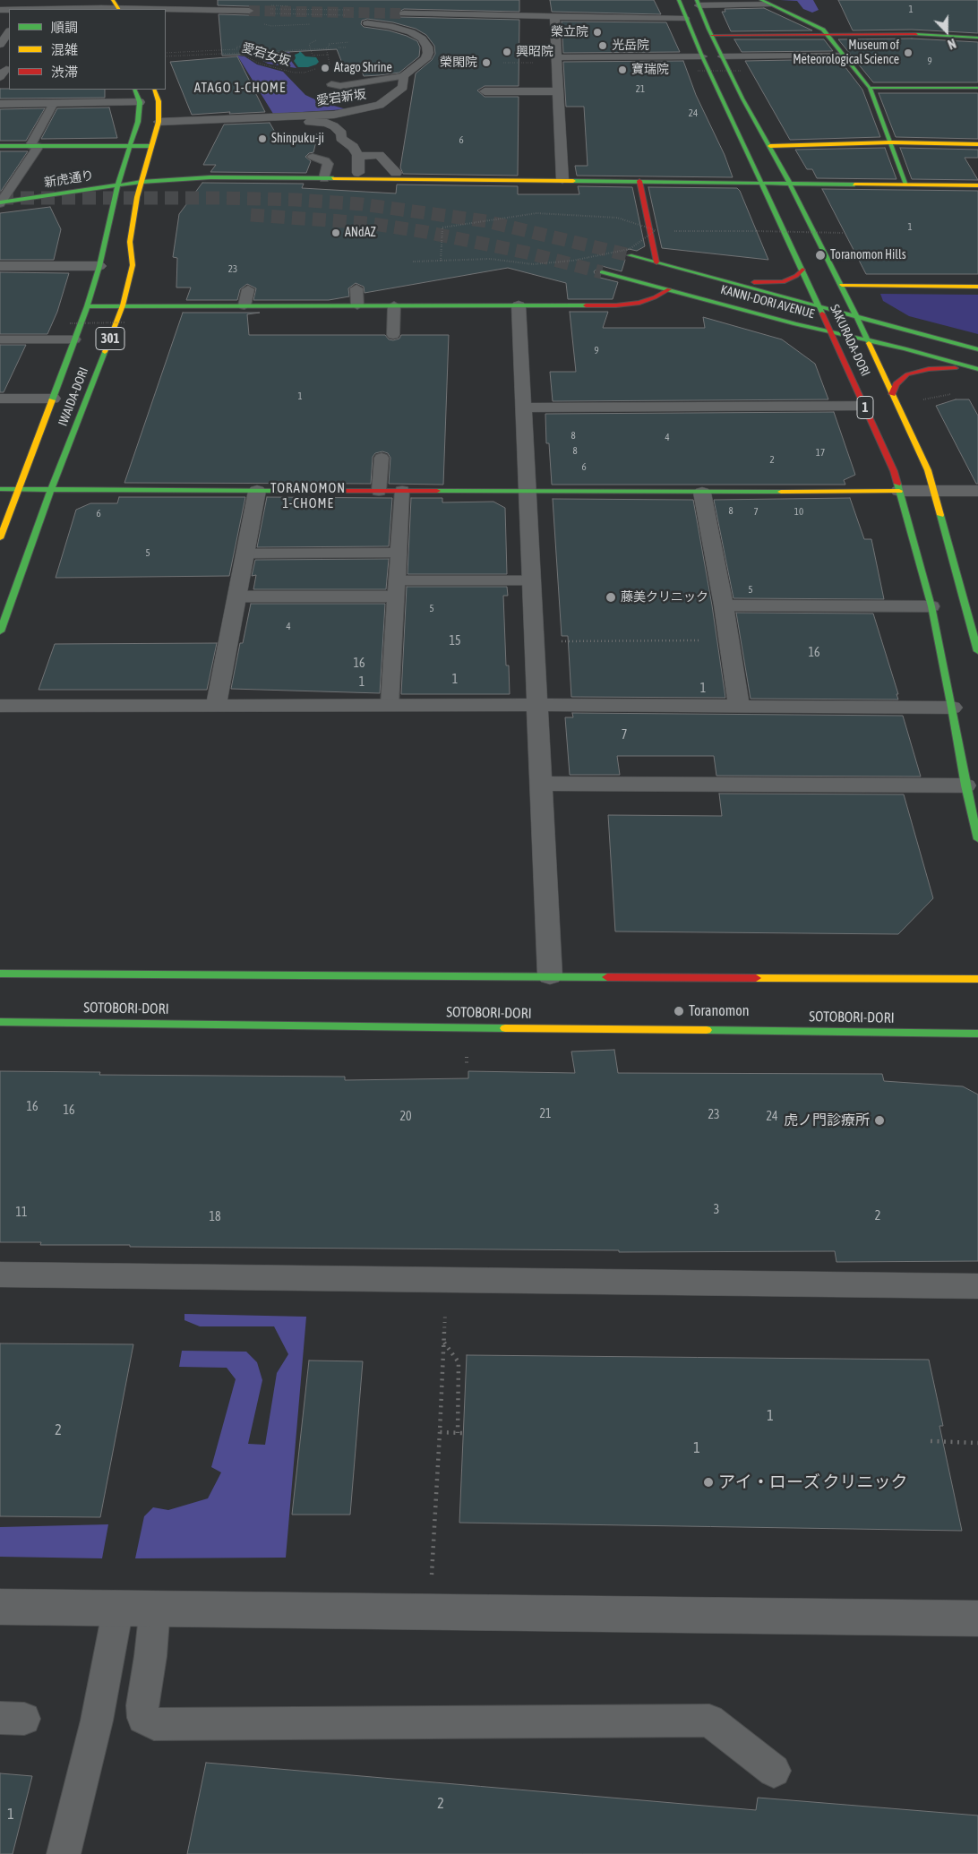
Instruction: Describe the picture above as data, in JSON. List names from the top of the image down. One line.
{"streets":{"main road":["新虎通り","KANNI-DORI AVENUE","301","SAKURADA-DORI","IWAIDA-DORI","1","SOTOBORI-DORI"],"street":["愛宕新坂"],"path":["愛宕女坂"]},"crossings":[["愛宕新坂","IWAIDA-DORI"],["新虎通り","SAKURADA-DORI"],["新虎通り","IWAIDA-DORI"],["KANNI-DORI AVENUE","SAKURADA-DORI"]],"districts":["ATAGO 1-CHOME","TORANOMON 1-CHOME"],"places":["榮立院","光岳院","興昭院","Museum of Meteorological Science","榮閑院","Atago Shrine","寶瑞院","Shinpuku-ji","ANdAZ","Toranomon Hills","藤美クリニック","Toranomon","虎ノ門診療所","アイ・ローズ クリニック"],"house_numbers":["1","9","21","24","6","1","23","9","1","8","4","8","17","2","6","8","7","10","6","5","5","5","4","15","16","16","1","1","1","7","16","16","21","23","20","24","3","11","2","18","1","2","1","2","1"],"legend":["順調","混雑","渋滞"],"north":"bottom"}
